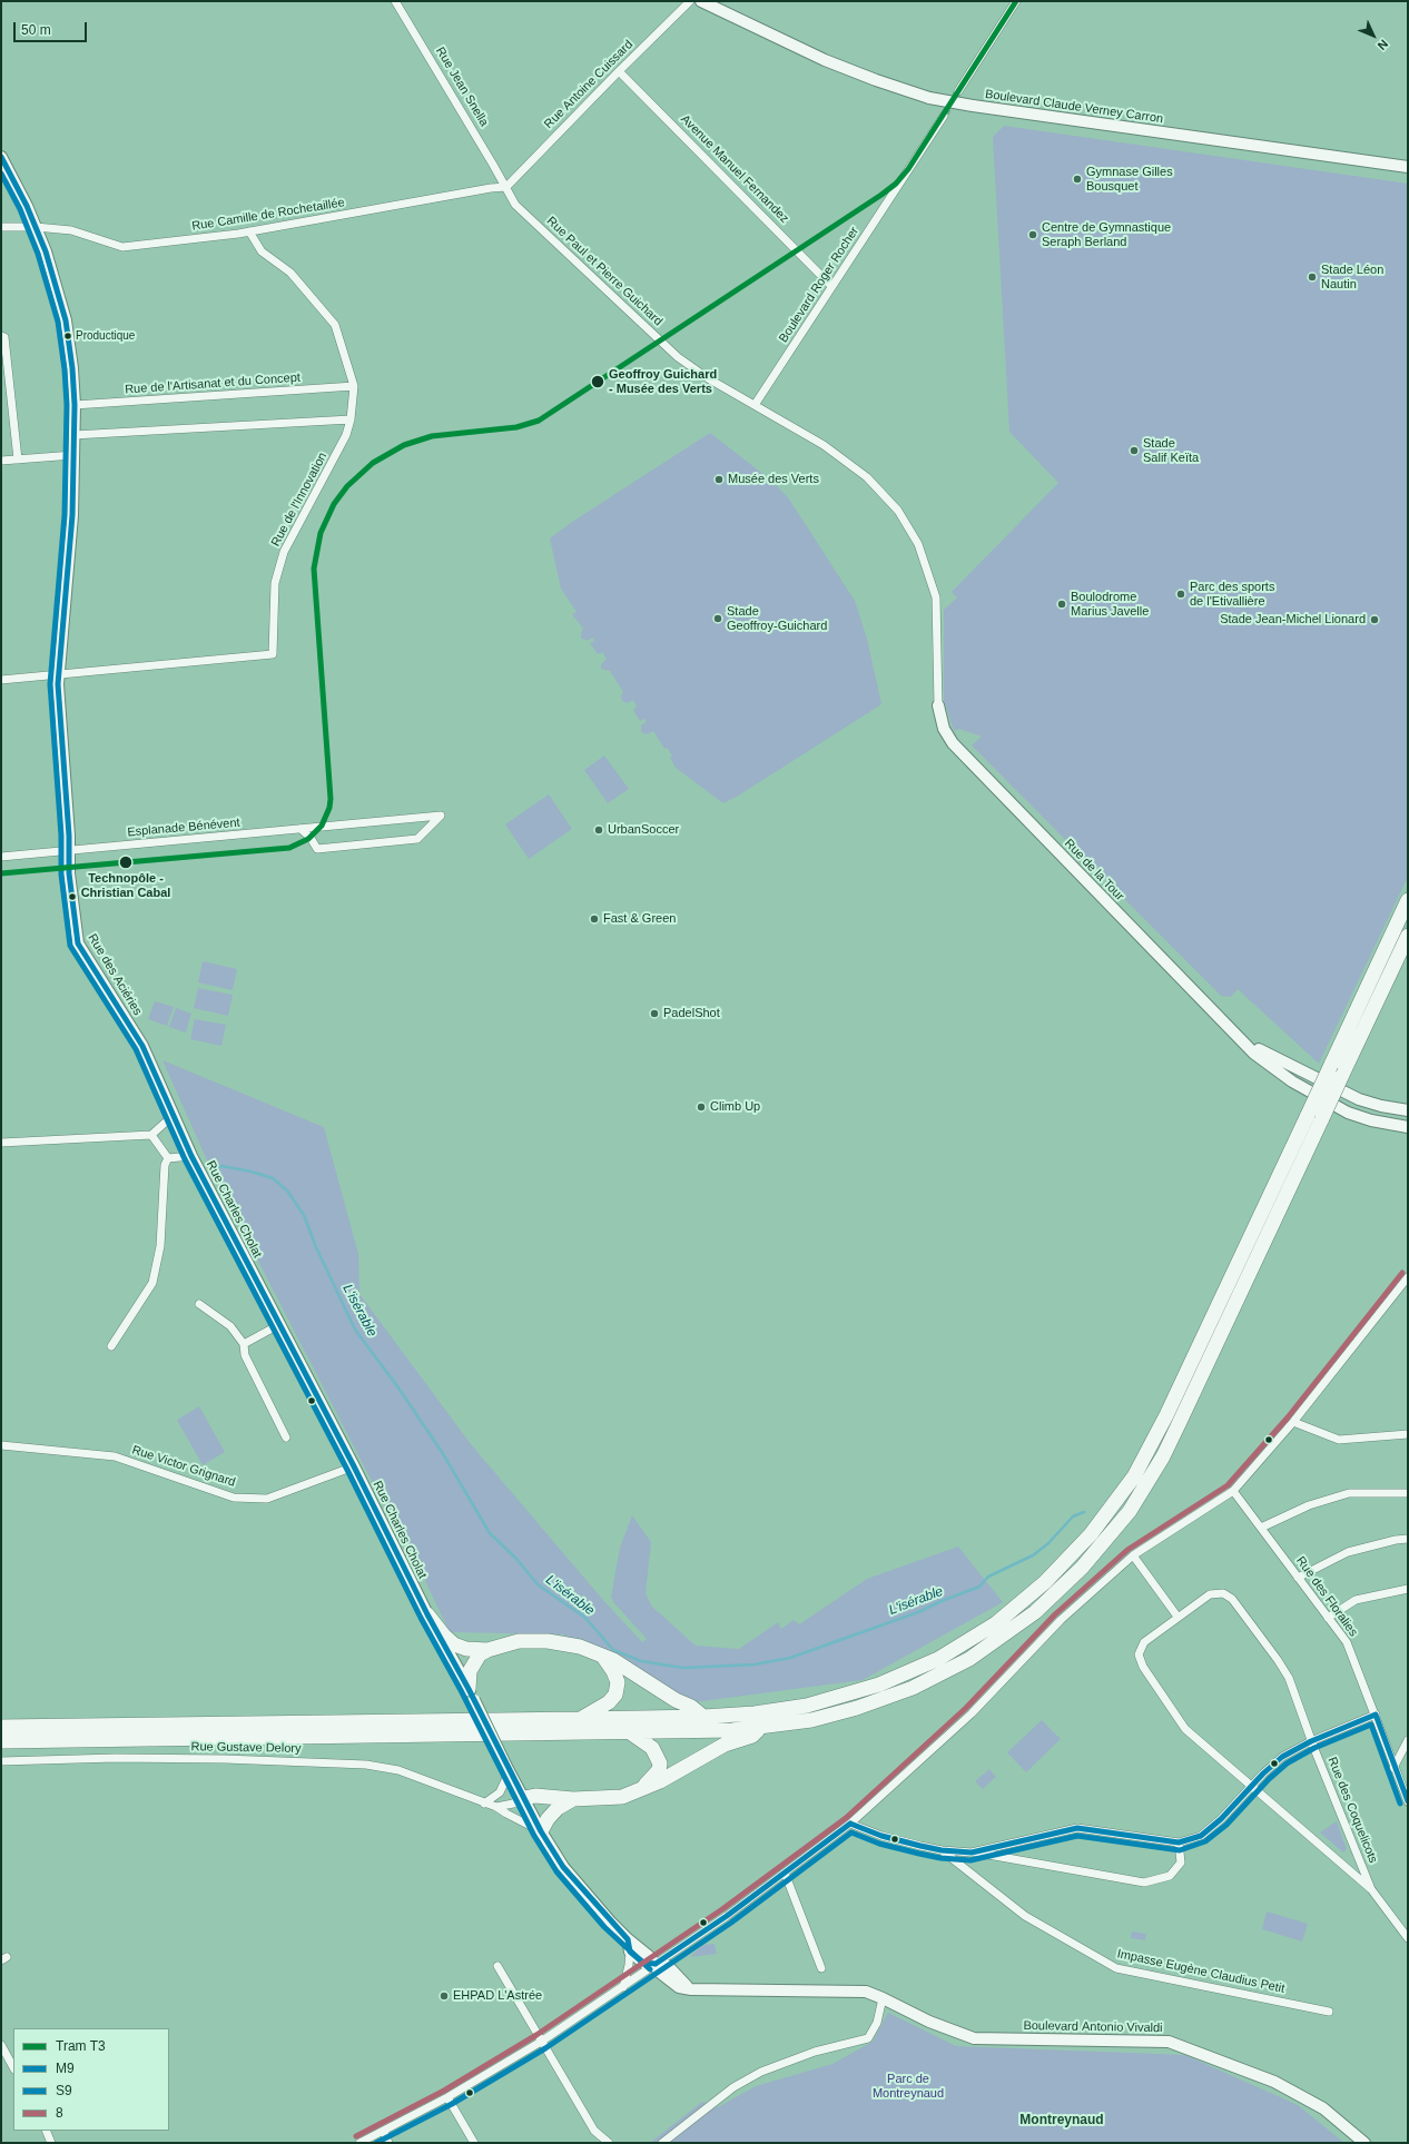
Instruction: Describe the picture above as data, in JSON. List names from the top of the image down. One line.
{"streets":{"street":["Rue Antoine Cuissard","Rue Jean Snella","Boulevard Claude Verney Carron","Avenue Manuel Fernandez","Rue Camille de Rochetaillée","Rue Paul et Pierre Guichard","Boulevard Roger Rocher","Rue de l'Artisanat et du Concept","Rue de l'Innovation","Esplanade Bénévent","Rue de la Tour","Rue des Aciéries","Rue Charles Cholat","Rue Victor Grignard","Rue des Floralies","Rue Gustave Delory","Rue des Coquelicots","Impasse Eugène Claudius Petit","Boulevard Antonio Vivaldi"]},"crossings":[["Rue Antoine Cuissard","Rue Jean Snella"],["Rue Antoine Cuissard","Avenue Manuel Fernandez"],["Rue Antoine Cuissard","Rue Camille de Rochetaillée"],["Rue Antoine Cuissard","Rue Paul et Pierre Guichard"],["Rue Jean Snella","Rue Camille de Rochetaillée"],["Rue Jean Snella","Rue Paul et Pierre Guichard"],["Avenue Manuel Fernandez","Boulevard Roger Rocher"],["Rue Camille de Rochetaillée","Rue Paul et Pierre Guichard"],["Rue Camille de Rochetaillée","Rue de l'Innovation"],["Rue Camille de Rochetaillée","Rue des Aciéries"],["Rue Paul et Pierre Guichard","Boulevard Roger Rocher"],["Rue Paul et Pierre Guichard","Rue de la Tour"],["Rue de l'Artisanat et du Concept","Rue de l'Innovation"],["Rue de l'Artisanat et du Concept","Rue des Aciéries"],["Rue de l'Innovation","Rue des Aciéries"],["Esplanade Bénévent","Rue des Aciéries"],["Rue des Aciéries","Rue Charles Cholat"],["Rue Charles Cholat","Rue Victor Grignard"],["Rue Charles Cholat","Rue Gustave Delory"],["Rue Charles Cholat","Boulevard Antonio Vivaldi"]],"districts":["Montreynaud"],"water":["L'isérable"],"parks":["Parc de Montreynaud"],"places":["Gymnase Gilles Bousquet","Centre de Gymnastique Seraph Berland","Stade Léon Nautin","Productique","Geoffroy Guichard - Musée des Verts","Stade Salif Keïta","Musée des Verts","Parc des sports de l'Etivallière","Boulodrome Marius Javelle","Stade Geoffroy-Guichard","Stade Jean-Michel Lionard","UrbanSoccer","Technopôle - Christian Cabal","Fast & Green","PadelShot","Climb Up","EHPAD L'Astrée"],"lines":["tram line T3","transit line M9","transit line S9","transit line 8"],"legend":["Tram T3","M9","S9","8"],"scale_bar":"50 m","north":"bottom right"}
